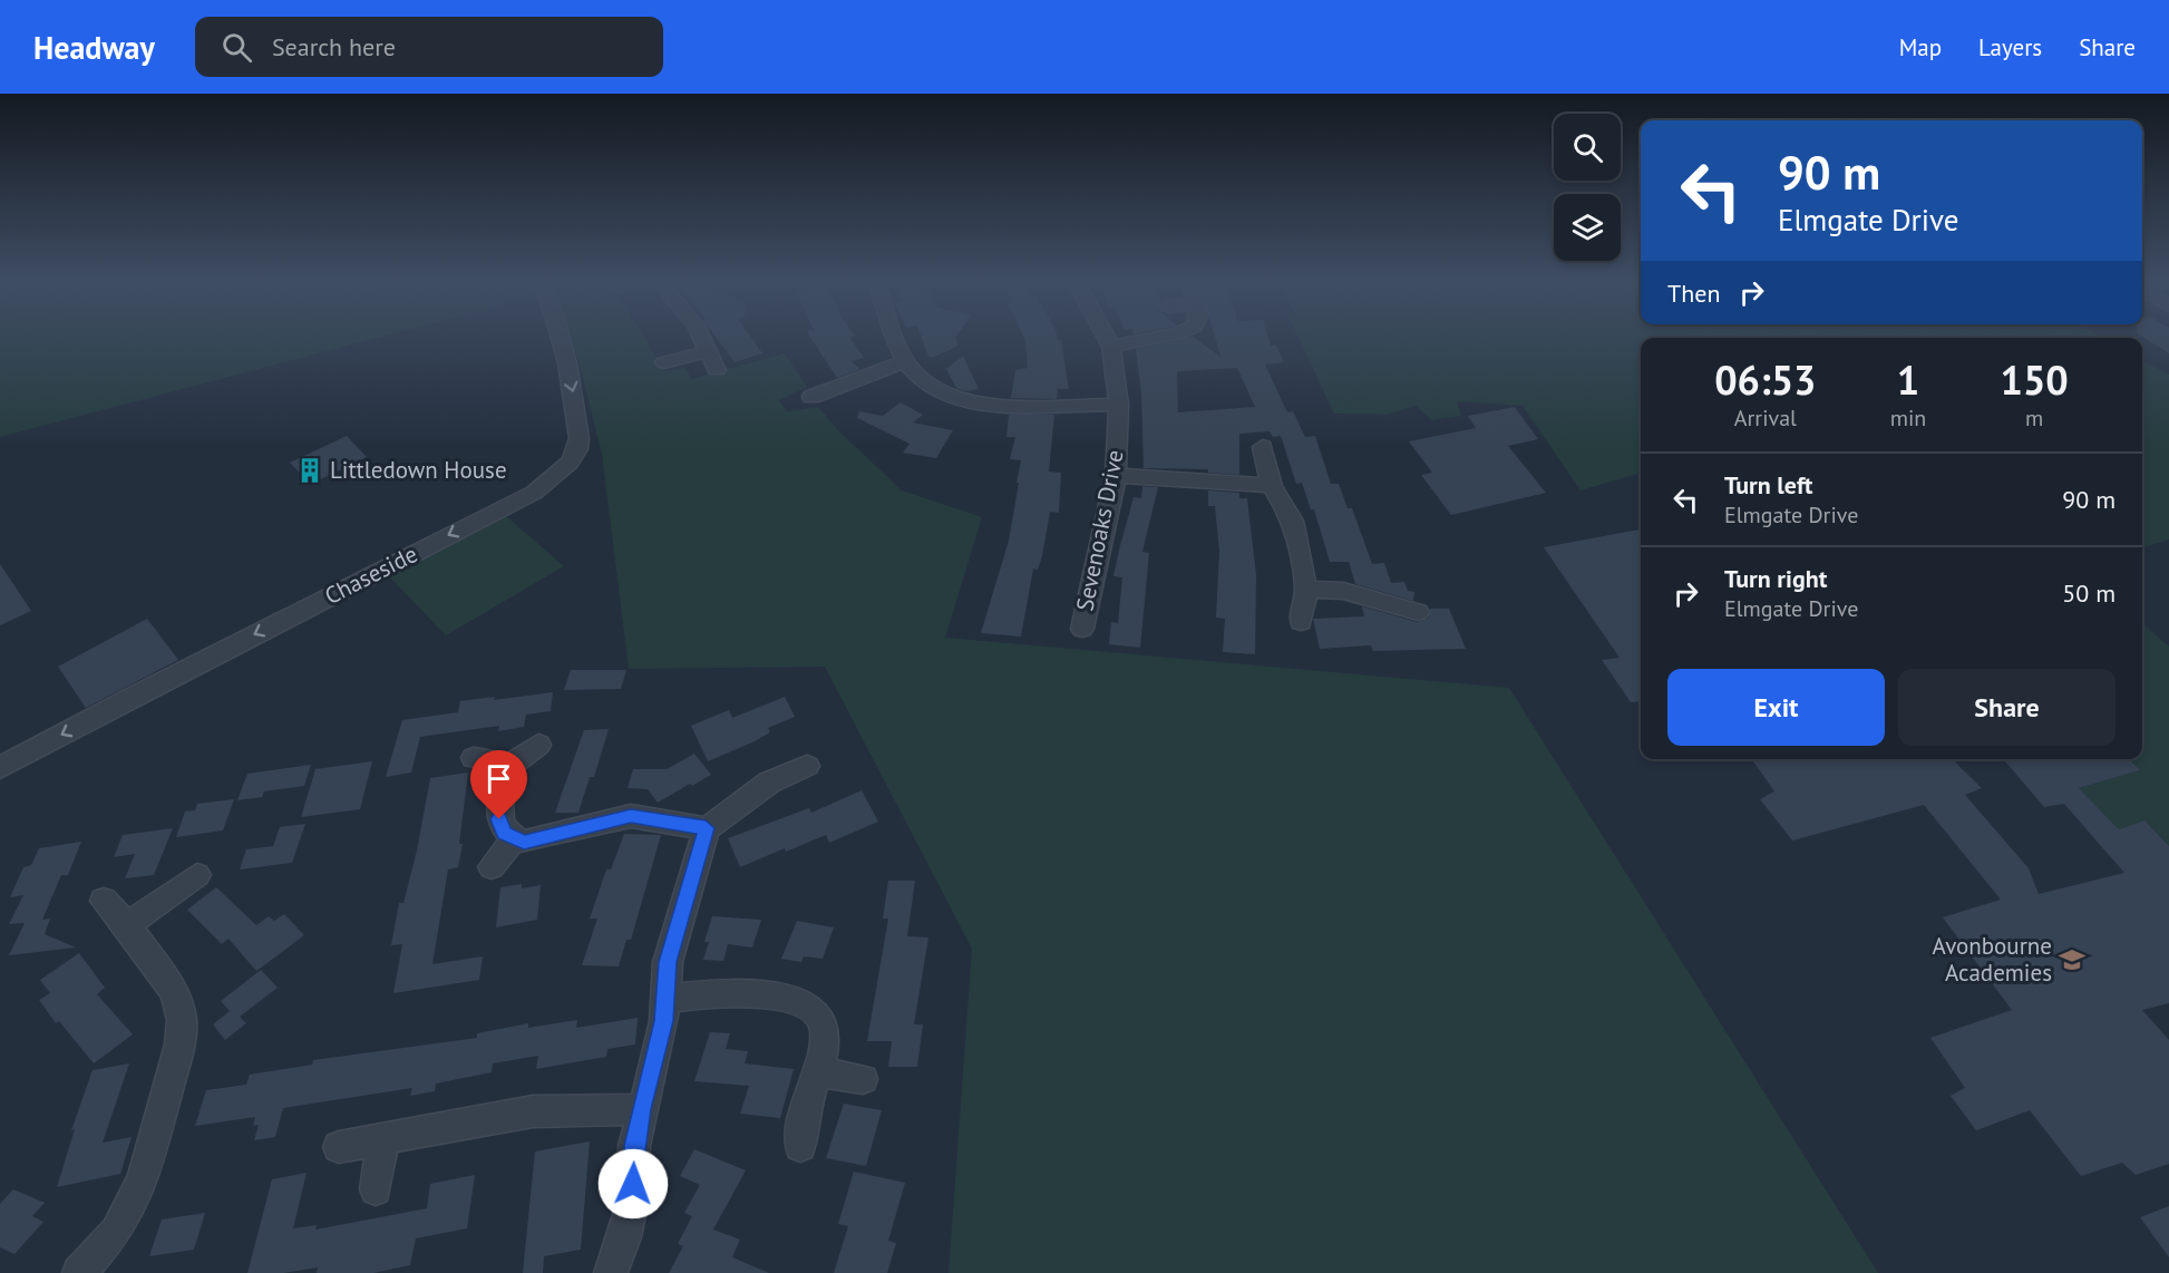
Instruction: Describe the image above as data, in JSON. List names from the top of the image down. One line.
{"streets":{"street":["Sevenoaks Drive","Chaseside"]},"one_way":["Chaseside"],"places":{"building":["Littledown House"],"school or university":["Avonbourne Academies"]},"page":{"header":"Headway","search":"Search here","nav":["Map","Layers","Share"],"turn":["90 m","Elmgate Drive"],"then":"Then","eta":["06:53","Arrival","1","min","150","m"],"list":[{"name":"Turn left","note":"Elmgate Drive","value":"90 m"},{"name":"Turn right","note":"Elmgate Drive","value":"50 m"}],"buttons":["Exit","Share"]}}
